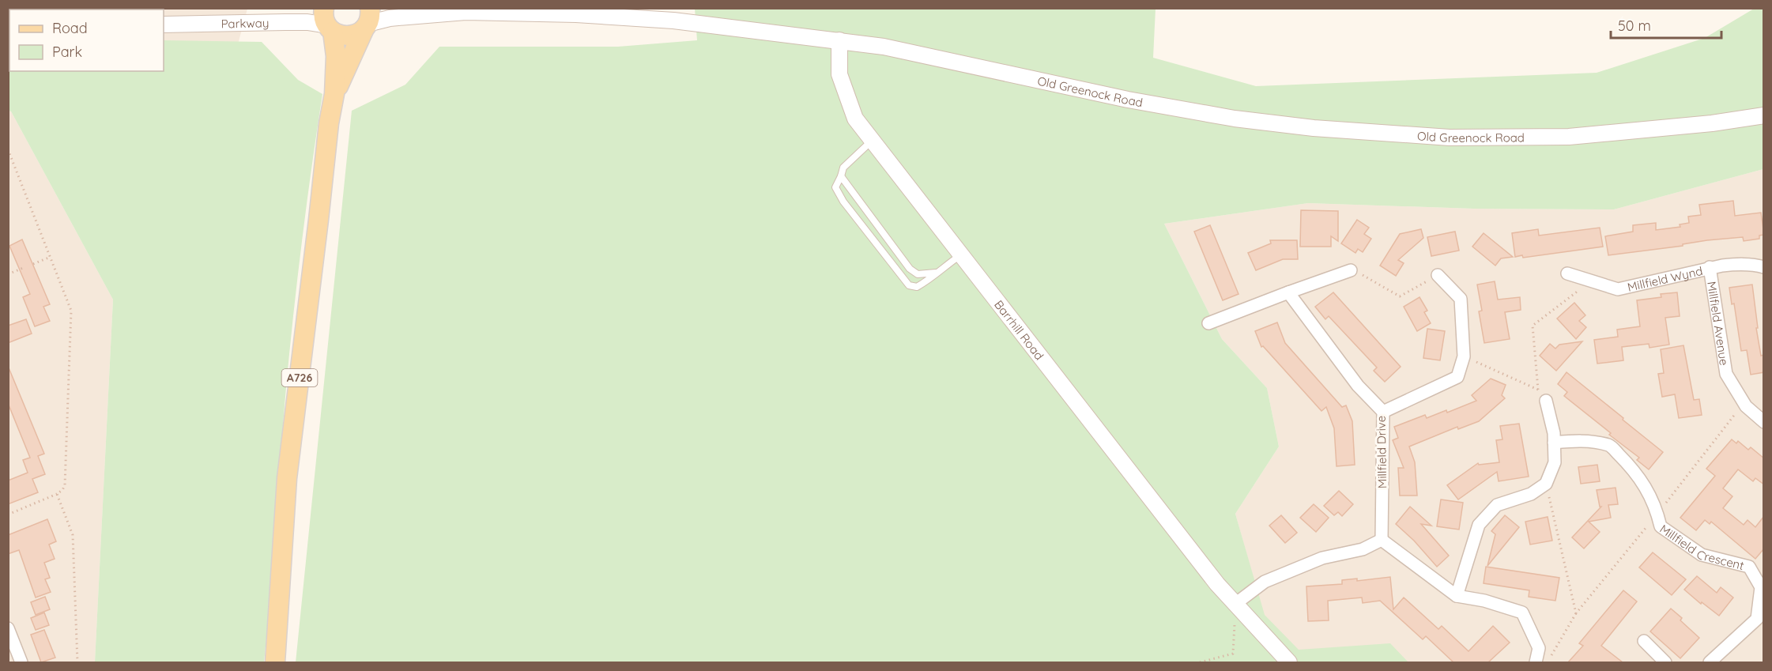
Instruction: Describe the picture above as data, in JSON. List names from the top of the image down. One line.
{"streets":{"main road":["A726"],"street":["Parkway","Old Greenock Road","Millfield Wynd","Millfield Avenue","Barrhill Road","Millfield Drive","Millfield Crescent"]},"crossings":[["Parkway","A726"],["Old Greenock Road","Barrhill Road"],["Old Greenock Road","A726"],["Millfield Wynd","Millfield Avenue"]],"legend":["Road","Park"],"scale_bar":"50 m"}
